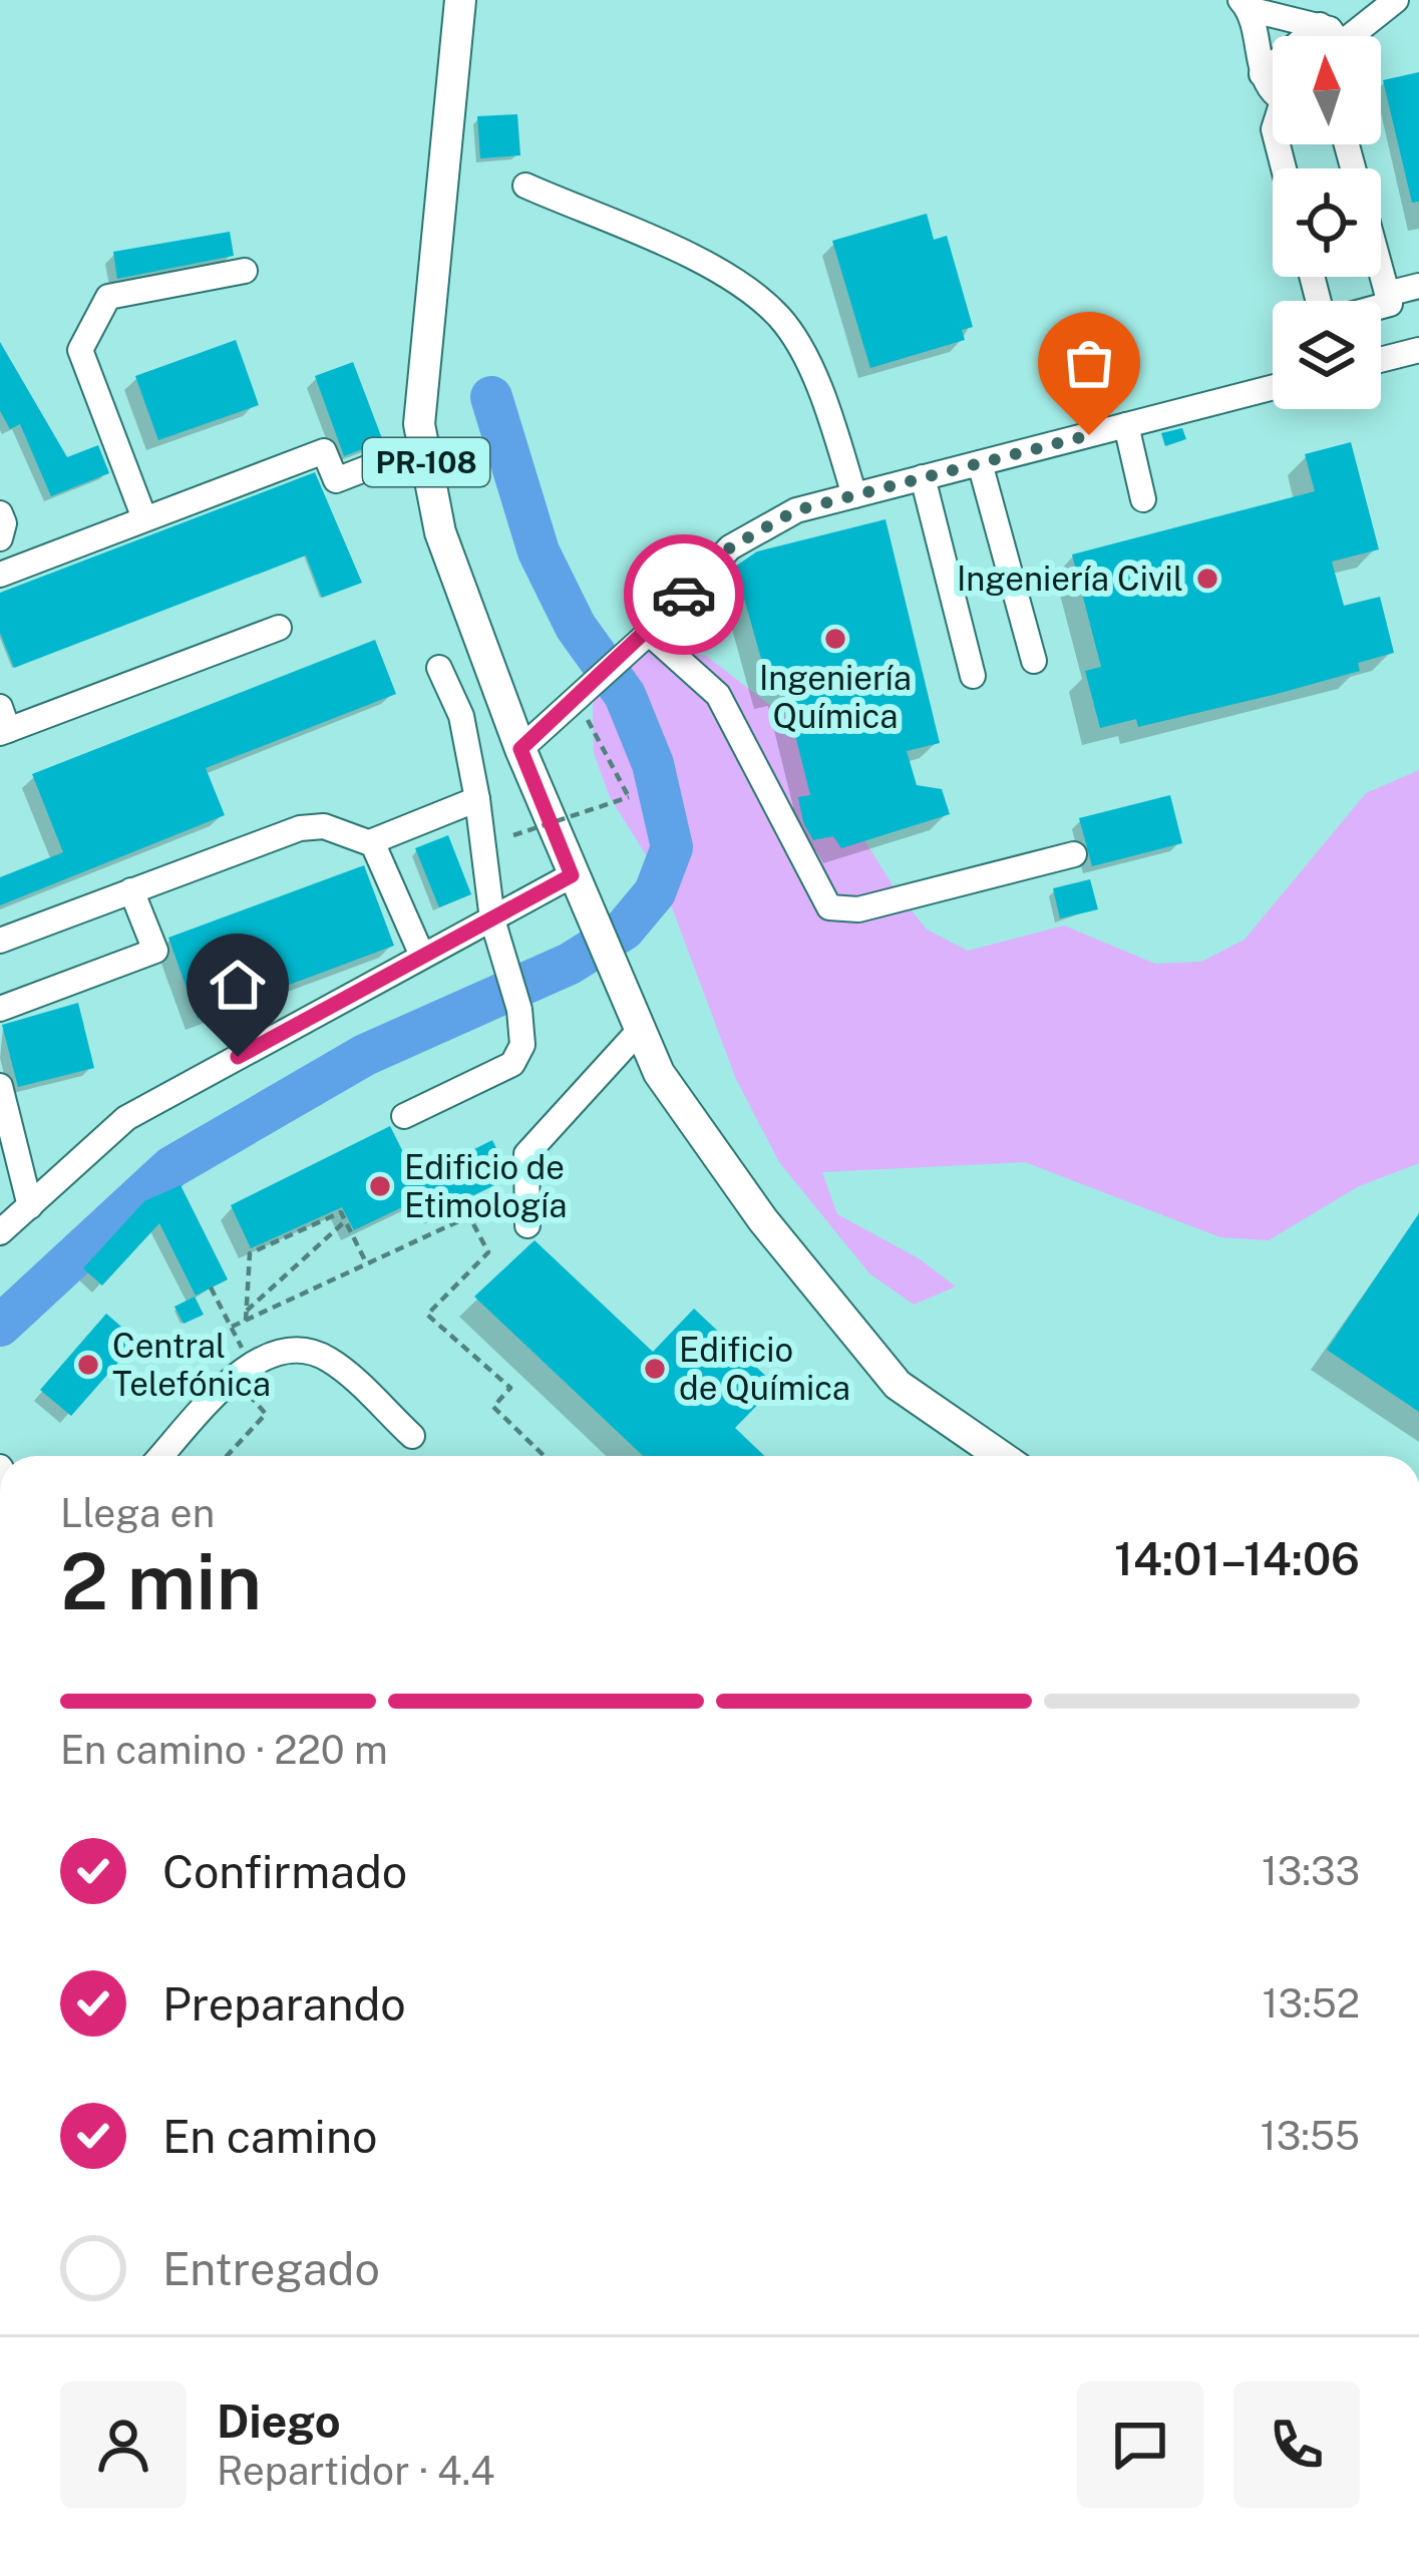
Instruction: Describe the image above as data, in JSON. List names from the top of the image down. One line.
{"streets":{"main road":["PR-108"]},"places":["Ingeniería Civil","Ingeniería Química","Edificio de Etimología","Central Telefónica","Edificio de Química"],"north":"top","page":{"heading":["2 min","Llega en","14:01–14:06"],"panel":["Diego","Repartidor · 4.4"],"bar":"En camino · 220 m","list":[["Confirmado","13:33"],["Preparando","13:52"],["En camino","13:55"],"Entregado"]}}
